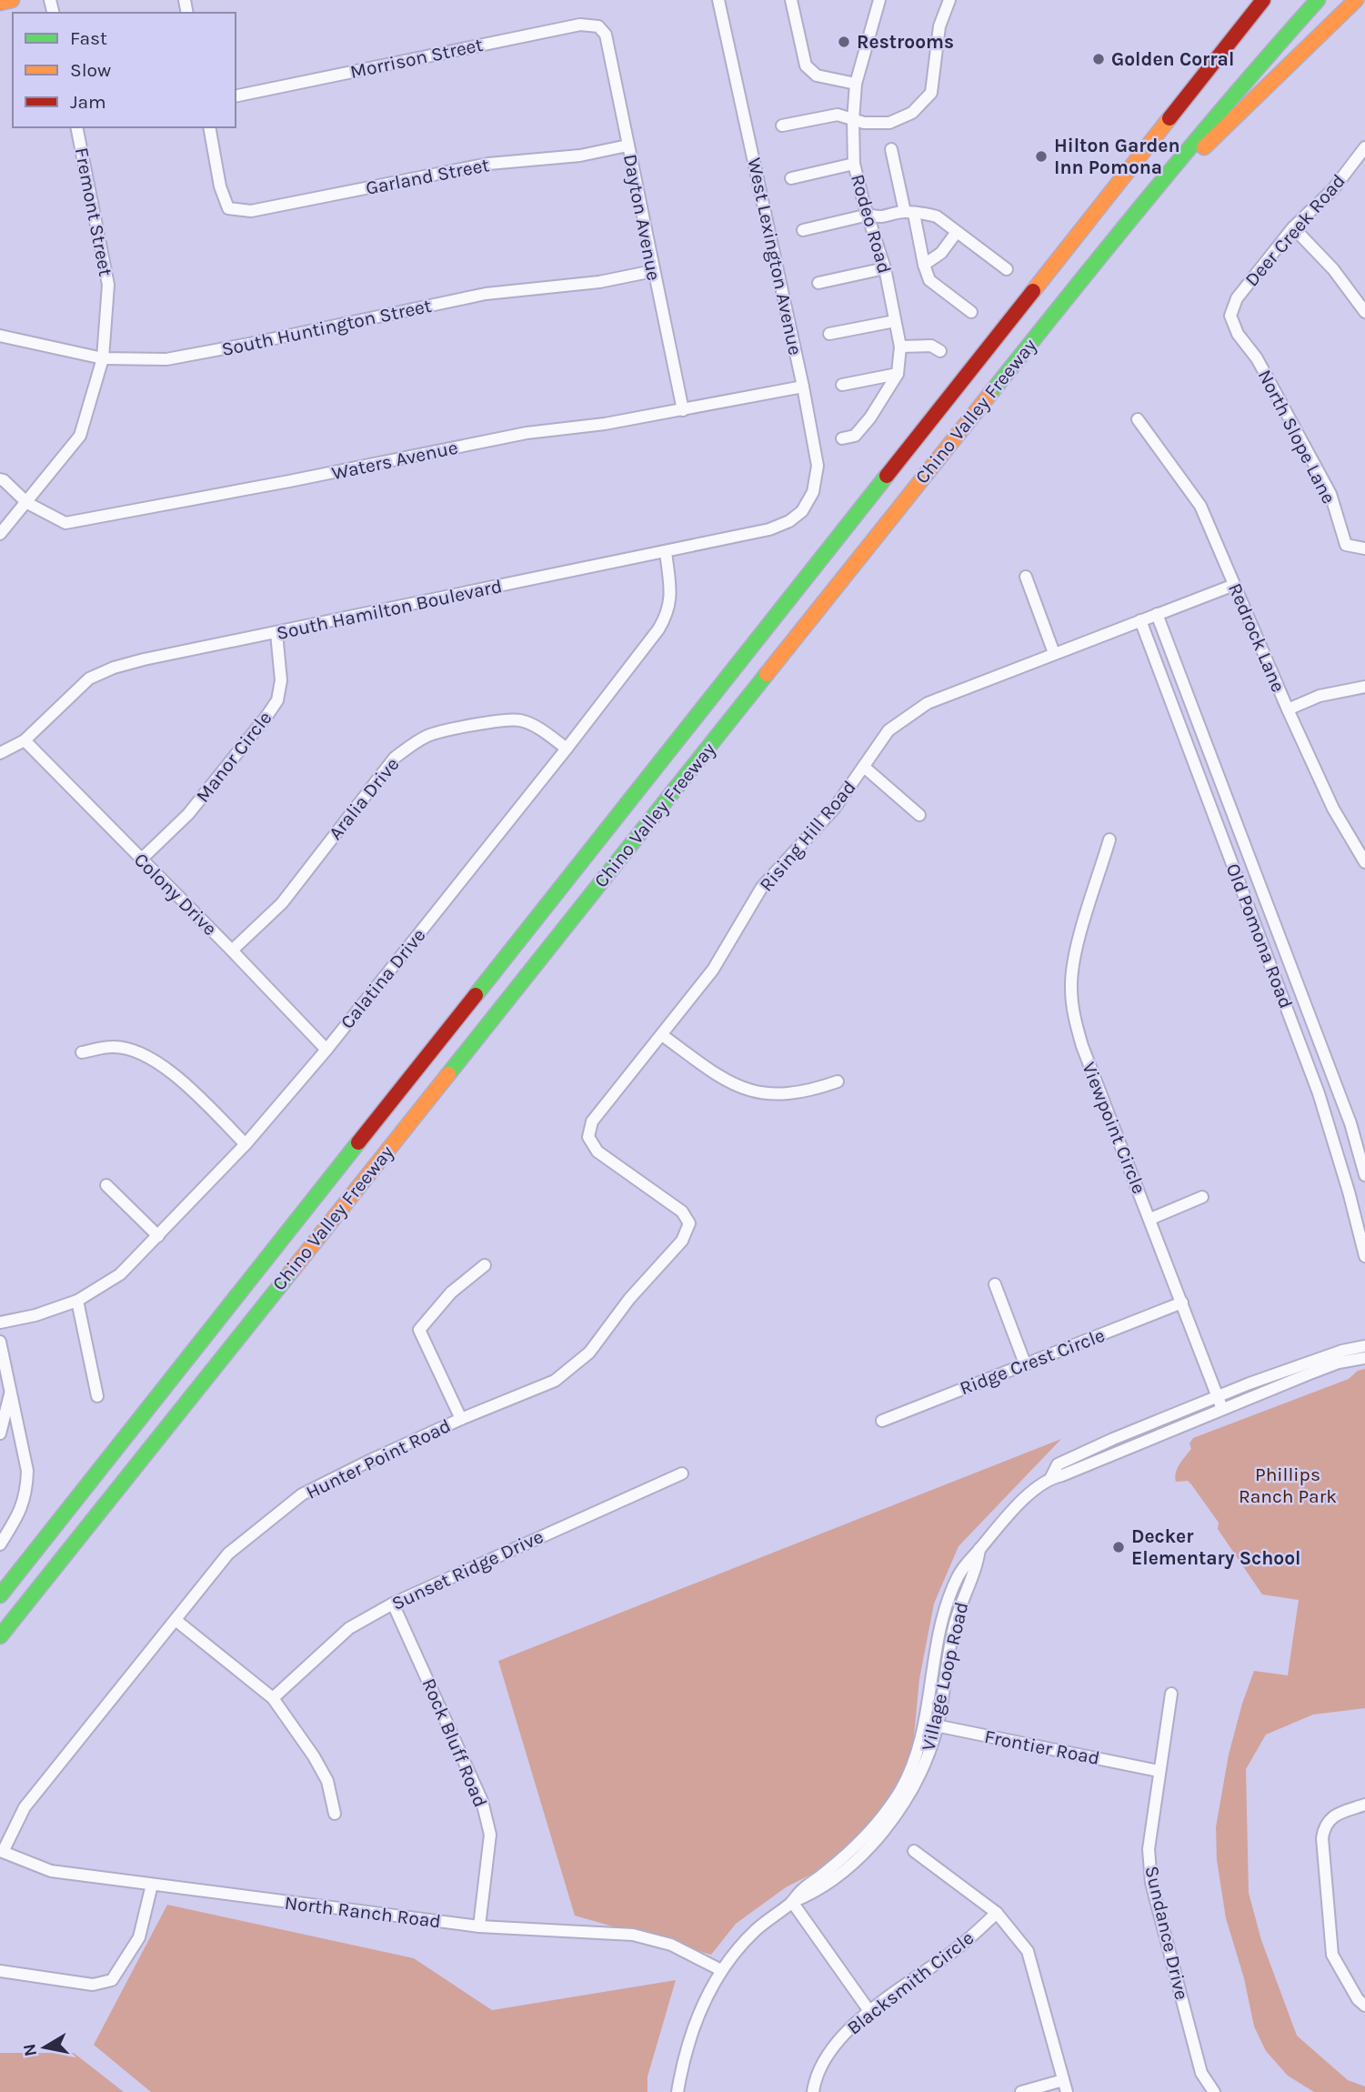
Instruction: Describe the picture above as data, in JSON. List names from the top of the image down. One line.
{"streets":{"main road":["Chino Valley Freeway"],"street":["Morrison Street","Garland Street","Fremont Street","Dayton Avenue","Rodeo Road","Deer Creek Road","West Lexington Avenue","South Huntington Street","North Slope Lane","Waters Avenue","South Hamilton Boulevard","Redrock Lane","Manor Circle","Aralia Drive","Rising Hill Road","Colony Drive","Old Pomona Road","Calatina Drive","Viewpoint Circle","Ridge Crest Circle","Hunter Point Road","Sunset Ridge Drive","Village Loop Road","Rock Bluff Road","Frontier Road","North Ranch Road","Sundance Drive","Blacksmith Circle"]},"crossings":[["Morrison Street","Dayton Avenue"],["Garland Street","Dayton Avenue"],["Fremont Street","South Huntington Street"],["Fremont Street","Waters Avenue"],["Dayton Avenue","South Huntington Street"],["Dayton Avenue","Waters Avenue"],["Deer Creek Road","North Slope Lane"],["West Lexington Avenue","Waters Avenue"],["West Lexington Avenue","South Hamilton Boulevard"],["South Hamilton Boulevard","Manor Circle"],["South Hamilton Boulevard","Colony Drive"],["South Hamilton Boulevard","Calatina Drive"],["Redrock Lane","Rising Hill Road"],["Manor Circle","Colony Drive"],["Aralia Drive","Colony Drive"],["Aralia Drive","Calatina Drive"],["Rising Hill Road","Old Pomona Road"],["Rising Hill Road","Hunter Point Road"],["Colony Drive","Calatina Drive"],["Viewpoint Circle","Ridge Crest Circle"],["Viewpoint Circle","Village Loop Road"],["Hunter Point Road","North Ranch Road"],["Sunset Ridge Drive","Rock Bluff Road"],["Village Loop Road","Frontier Road"],["Village Loop Road","North Ranch Road"],["Rock Bluff Road","North Ranch Road"],["Frontier Road","Sundance Drive"]],"parks":["Phillips Ranch Park"],"places":["Restrooms","Golden Corral","Hilton Garden Inn Pomona","Decker Elementary School"],"legend":["Fast","Slow","Jam"],"north":"left"}
